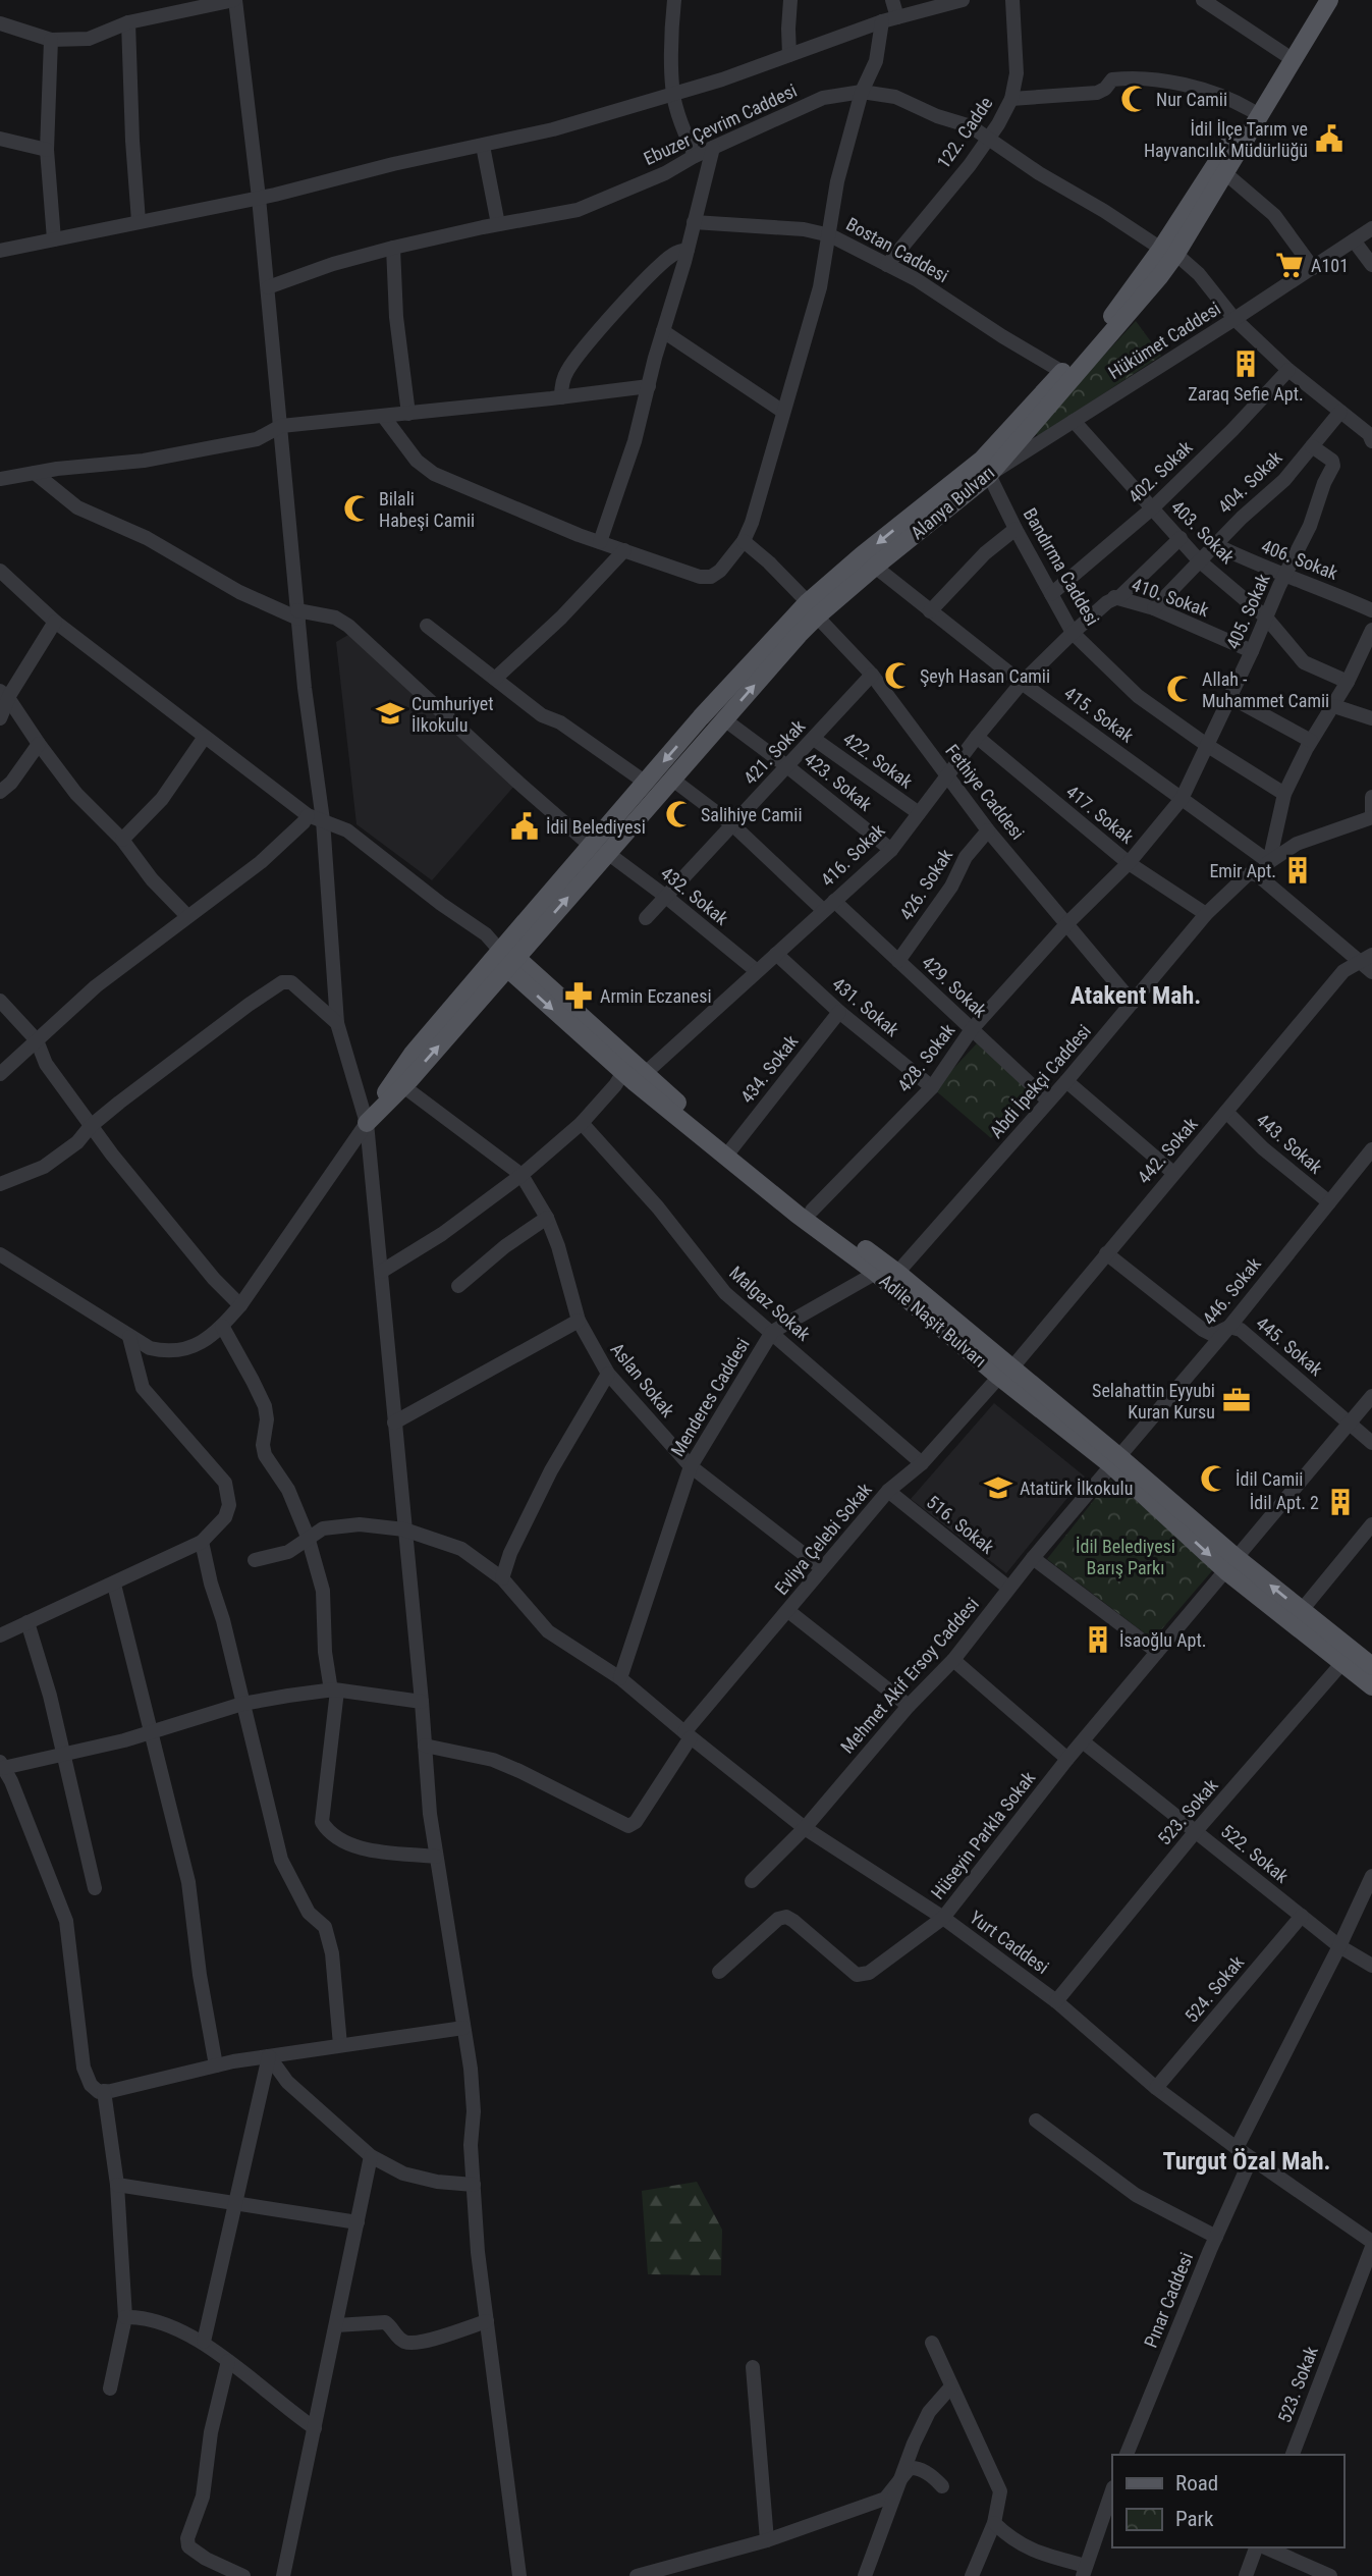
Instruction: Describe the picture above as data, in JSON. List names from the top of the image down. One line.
{"streets":{"main road":["Alanya Bulvarı","Adile Naşit Bulvarı"],"street":["Ebuzer Çevrim Caddesi","122. Cadde","Bostan Caddesi","Hükümet Caddesi","402. Sokak","404. Sokak","403. Sokak","406. Sokak","Bandırma Caddesi","410. Sokak","405. Sokak","415. Sokak","421. Sokak","422. Sokak","423. Sokak","Fethiye Caddesi","417. Sokak","416. Sokak","426. Sokak","432. Sokak","429. Sokak","431. Sokak","428. Sokak","434. Sokak","Abdi İpekçi Caddesi","443. Sokak","442. Sokak","446. Sokak","Malgaz Sokak","445. Sokak","Aslan Sokak","Menderes Caddesi","516. Sokak","Evliya Çelebi Sokak","Mehmet Akif Ersoy Caddesi","523. Sokak","Hüseyin Parkla Sokak","522. Sokak","Yurt Caddesi","524. Sokak","Pınar Caddesi"]},"crossings":[["Ebuzer Çevrim Caddesi","122. Cadde"],["Ebuzer Çevrim Caddesi","Hükümet Caddesi"],["Ebuzer Çevrim Caddesi","402. Sokak"],["Ebuzer Çevrim Caddesi","404. Sokak"],["Ebuzer Çevrim Caddesi","Alanya Bulvarı"],["122. Cadde","Bostan Caddesi"],["Bostan Caddesi","Alanya Bulvarı"],["Hükümet Caddesi","Alanya Bulvarı"],["Hükümet Caddesi","403. Sokak"],["Hükümet Caddesi","Bandırma Caddesi"],["402. Sokak","403. Sokak"],["402. Sokak","Bandırma Caddesi"],["404. Sokak","403. Sokak"],["404. Sokak","406. Sokak"],["404. Sokak","410. Sokak"],["404. Sokak","405. Sokak"],["Alanya Bulvarı","Bandırma Caddesi"],["Alanya Bulvarı","415. Sokak"],["Alanya Bulvarı","423. Sokak"],["Alanya Bulvarı","Fethiye Caddesi"],["Alanya Bulvarı","432. Sokak"],["Alanya Bulvarı","429. Sokak"],["Alanya Bulvarı","Adile Naşit Bulvarı"],["403. Sokak","405. Sokak"],["403. Sokak","416. Sokak"],["406. Sokak","405. Sokak"],["Bandırma Caddesi","405. Sokak"],["Bandırma Caddesi","416. Sokak"],["410. Sokak","405. Sokak"],["410. Sokak","416. Sokak"],["405. Sokak","415. Sokak"],["405. Sokak","Fethiye Caddesi"],["405. Sokak","417. Sokak"],["405. Sokak","428. Sokak"],["415. Sokak","416. Sokak"],["415. Sokak","Abdi İpekçi Caddesi"],["421. Sokak","422. Sokak"],["421. Sokak","423. Sokak"],["421. Sokak","Fethiye Caddesi"],["421. Sokak","432. Sokak"],["421. Sokak","429. Sokak"],["422. Sokak","416. Sokak"],["423. Sokak","416. Sokak"],["Fethiye Caddesi","416. Sokak"],["Fethiye Caddesi","426. Sokak"],["Fethiye Caddesi","428. Sokak"],["Fethiye Caddesi","Abdi İpekçi Caddesi"],["417. Sokak","416. Sokak"],["417. Sokak","Abdi İpekçi Caddesi"],["416. Sokak","432. Sokak"],["416. Sokak","429. Sokak"],["416. Sokak","431. Sokak"],["416. Sokak","Malgaz Sokak"],["416. Sokak","Adile Naşit Bulvarı"],["416. Sokak","Aslan Sokak"],["426. Sokak","429. Sokak"],["429. Sokak","428. Sokak"],["429. Sokak","Abdi İpekçi Caddesi"],["431. Sokak","428. Sokak"],["431. Sokak","434. Sokak"],["428. Sokak","Adile Naşit Bulvarı"],["434. Sokak","Adile Naşit Bulvarı"],["Abdi İpekçi Caddesi","Adile Naşit Bulvarı"],["443. Sokak","442. Sokak"],["443. Sokak","446. Sokak"],["442. Sokak","Adile Naşit Bulvarı"],["442. Sokak","445. Sokak"],["442. Sokak","Evliya Çelebi Sokak"],["446. Sokak","Adile Naşit Bulvarı"],["446. Sokak","445. Sokak"],["446. Sokak","Mehmet Akif Ersoy Caddesi"],["Malgaz Sokak","Menderes Caddesi"],["Malgaz Sokak","Evliya Çelebi Sokak"],["Adile Naşit Bulvarı","Menderes Caddesi"],["Adile Naşit Bulvarı","Evliya Çelebi Sokak"],["Adile Naşit Bulvarı","Mehmet Akif Ersoy Caddesi"],["Adile Naşit Bulvarı","523. Sokak"],["Adile Naşit Bulvarı","Hüseyin Parkla Sokak"],["445. Sokak","Hüseyin Parkla Sokak"],["Aslan Sokak","Menderes Caddesi"],["Aslan Sokak","Evliya Çelebi Sokak"],["Menderes Caddesi","Yurt Caddesi"],["516. Sokak","Evliya Çelebi Sokak"],["516. Sokak","Mehmet Akif Ersoy Caddesi"],["Evliya Çelebi Sokak","Yurt Caddesi"],["Mehmet Akif Ersoy Caddesi","Yurt Caddesi"],["523. Sokak","522. Sokak"],["523. Sokak","Yurt Caddesi"],["Hüseyin Parkla Sokak","522. Sokak"],["Hüseyin Parkla Sokak","Yurt Caddesi"],["522. Sokak","524. Sokak"],["Yurt Caddesi","524. Sokak"],["Yurt Caddesi","Pınar Caddesi"]],"districts":["Atakent Mah.","Turgut Özal Mah."],"parks":["İdil Belediyesi Barış Parkı"],"places":{"mosque":["Nur Camii","Bilali Habeşi Camii","Şeyh Hasan Camii","Allah - Muhammet Camii","Salihiye Camii","İdil Camii"],"public building":["İdil İlçe Tarım ve Hayvancılık Müdürlüğü","İdil Belediyesi"],"supermarket":["A101"],"building":["Zaraq Sefie Apt.","Emir Apt.","İdil Apt. 2","İsaoğlu Apt."],"school or university":["Cumhuriyet İlkokulu","Atatürk İlkokulu"],"pharmacy":["Armin Eczanesi"],"office":["Selahattin Eyyubi Kuran Kursu"]},"legend":["Road","Park"]}
